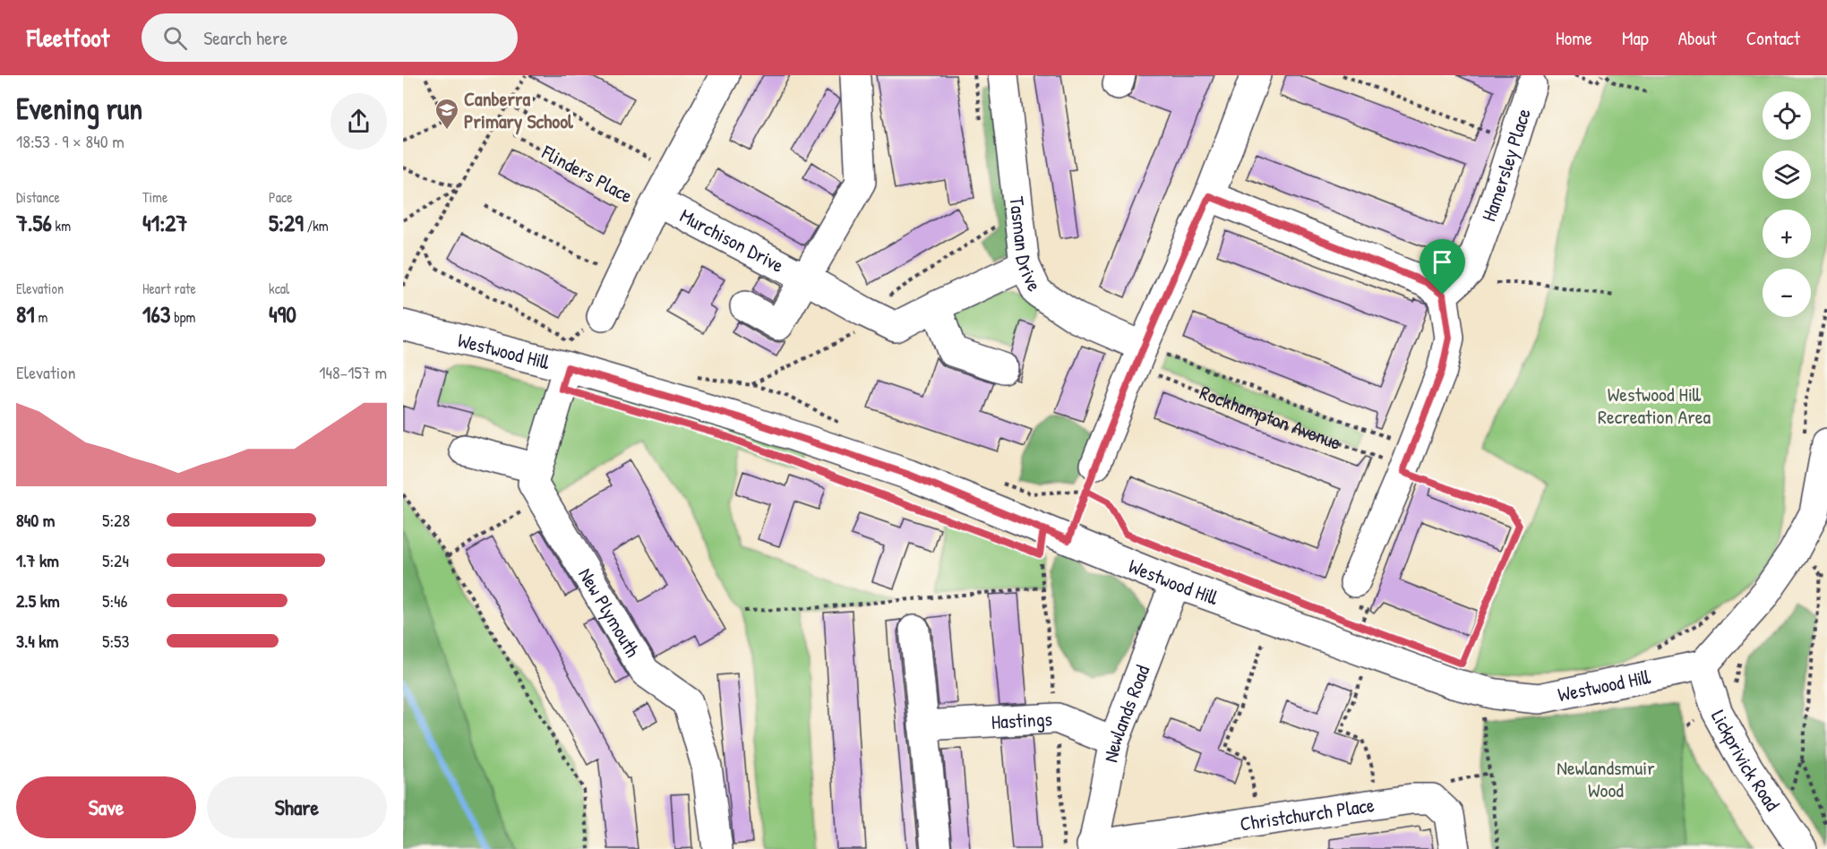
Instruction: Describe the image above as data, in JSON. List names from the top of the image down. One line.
{"streets":{"street":["Hamersley Place","Flinders Place","Murchison Drive","Tasman Drive","Westwood Hill","New Plymouth","Newlands Road","Hastings","Lickprivick Road","Christchurch Place"],"path":["Rockhampton Avenue"]},"crossings":[["Flinders Place","Murchison Drive"],["Murchison Drive","Tasman Drive"],["Tasman Drive","Rockhampton Avenue"],["Westwood Hill","New Plymouth"],["Westwood Hill","Newlands Road"],["Westwood Hill","Lickprivick Road"],["Newlands Road","Hastings"],["Newlands Road","Christchurch Place"]],"parks":["Westwood Hill Recreation Area","Newlandsmuir Wood"],"places":{"school or university":["Canberra Primary School"]},"page":{"header":"Fleetfoot","search":"Search here","nav":["Home","Map","About","Contact"],"heading":["Evening run","18:53 · 9 × 840 m"],"map_buttons":["+","−"],"stats":[["Distance","7.56 km"],["Time","41:27"],["Pace","5:29 /km"],["Elevation","81 m"],["Heart rate","163 bpm"],["kcal","490"]],"chart":["Elevation","148–157 m"],"list":[{"name":"840 m","note":"5:28"},{"name":"1.7 km","note":"5:24"},{"name":"2.5 km","note":"5:46"},{"name":"3.4 km","note":"5:53"}],"buttons":["Save","Share"]}}
